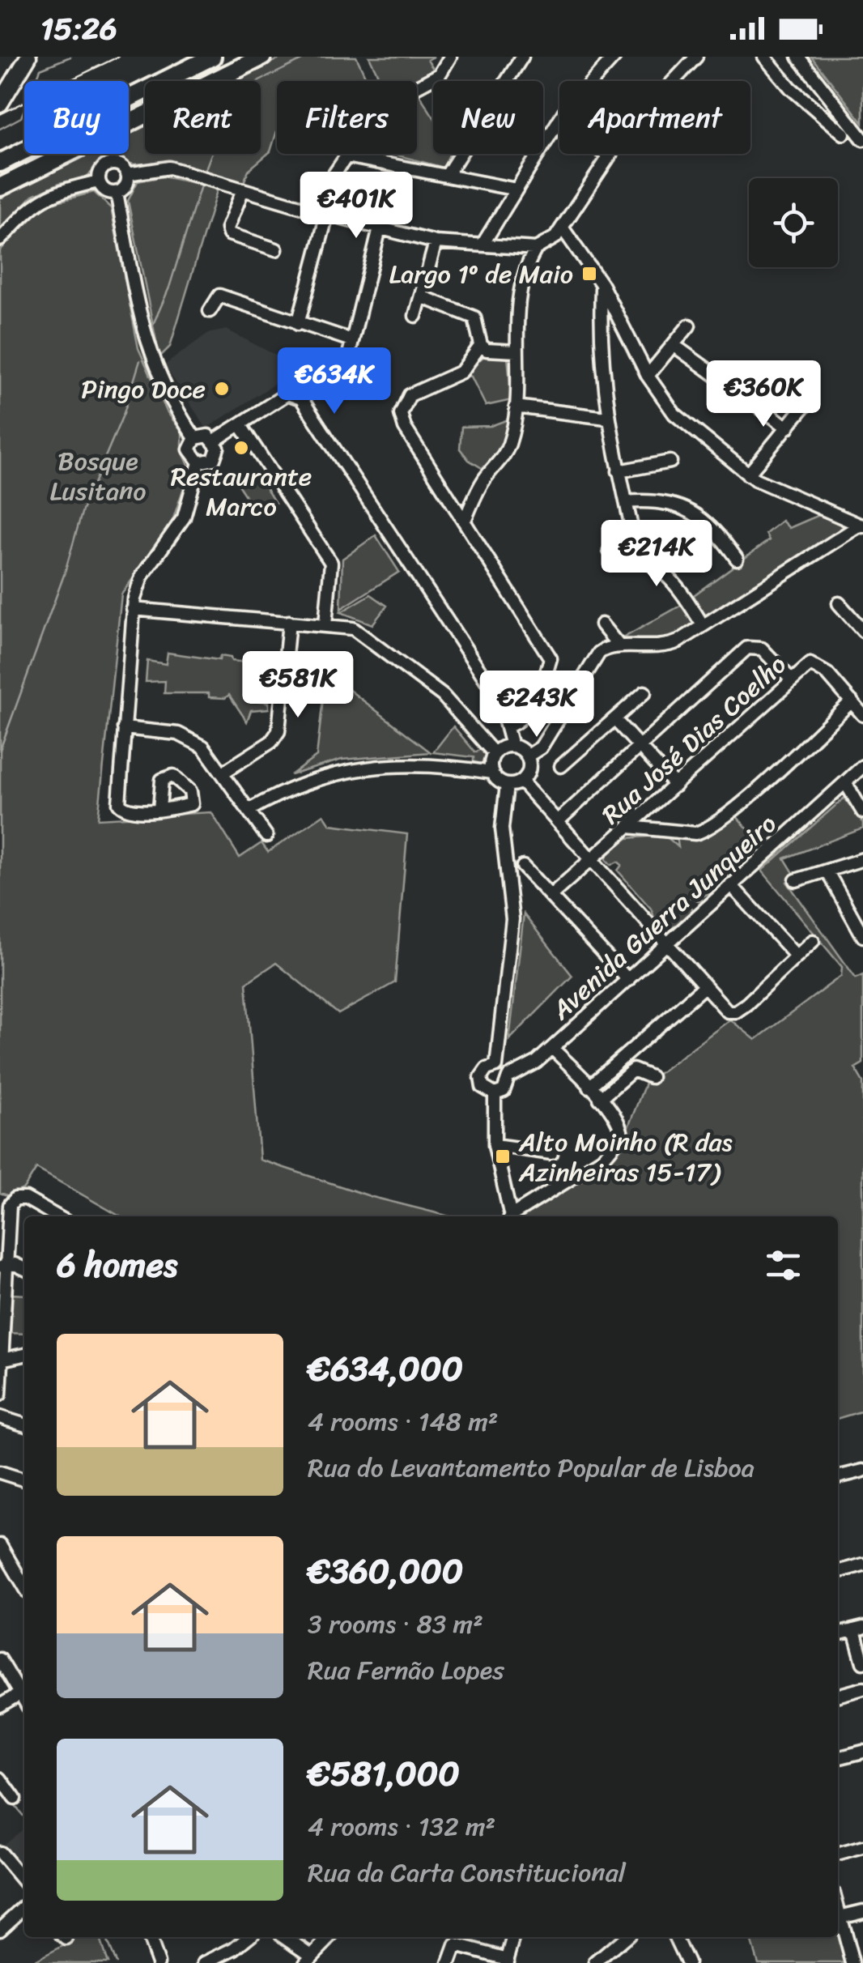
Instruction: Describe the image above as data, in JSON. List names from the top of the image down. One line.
{"streets":{"street":["Rua José Dias Coelho","Avenida Guerra Junqueiro"]},"parks":["Bosque Lusitano"],"places":{"transit":["Largo 1º de Maio","Alto Moinho (R das Azinheiras 15-17)"],"other":["Pingo Doce","Restaurante Marco"]},"page":{"status":"15:26","chip":["Buy","Rent","Filters","New","Apartment"],"price":["€401K","€634K","€360K","€214K","€581K","€243K"],"heading":"6 homes","list":[{"name":"€634,000","note":"4 rooms · 148 m² · Rua do Levantamento Popular de Lisboa"},{"name":"€360,000","note":"3 rooms · 83 m² · Rua Fernão Lopes"},{"name":"€581,000","note":"4 rooms · 132 m² · Rua da Carta Constitucional"}]}}
